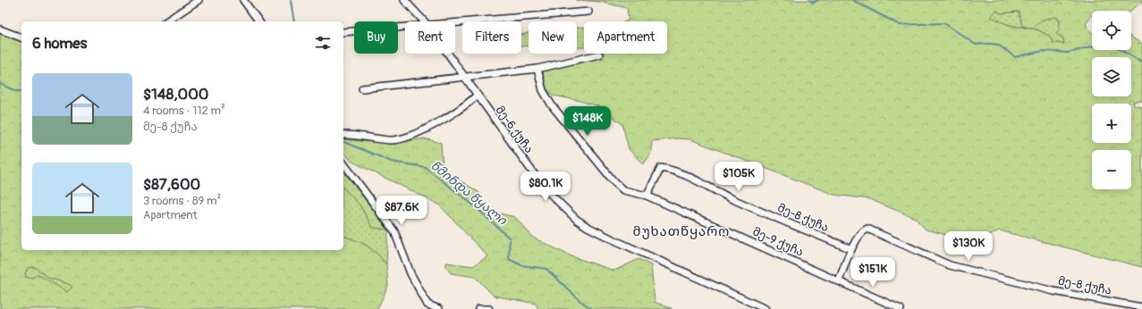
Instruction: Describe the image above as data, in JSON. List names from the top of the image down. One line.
{"streets":{"street":["მე-6 ქუჩა","მე-8 ქუჩა","მე-9 ქუჩა"]},"crossings":[["მე-8 ქუჩა","მე-9 ქუჩა"]],"districts":["მუხათწყარო"],"water":["წმინდა წყალი"],"page":{"map_buttons":["+","−"],"chip":["Buy","Rent","Filters","New","Apartment"],"heading":"6 homes","list":[{"name":"$148,000","note":"4 rooms · 112 m² · მე-8 ქუჩა"},{"name":"$87,600","note":"3 rooms · 89 m² · Apartment"}],"price":["$148K","$105K","$80.1K","$87.6K","$130K","$151K"]}}
